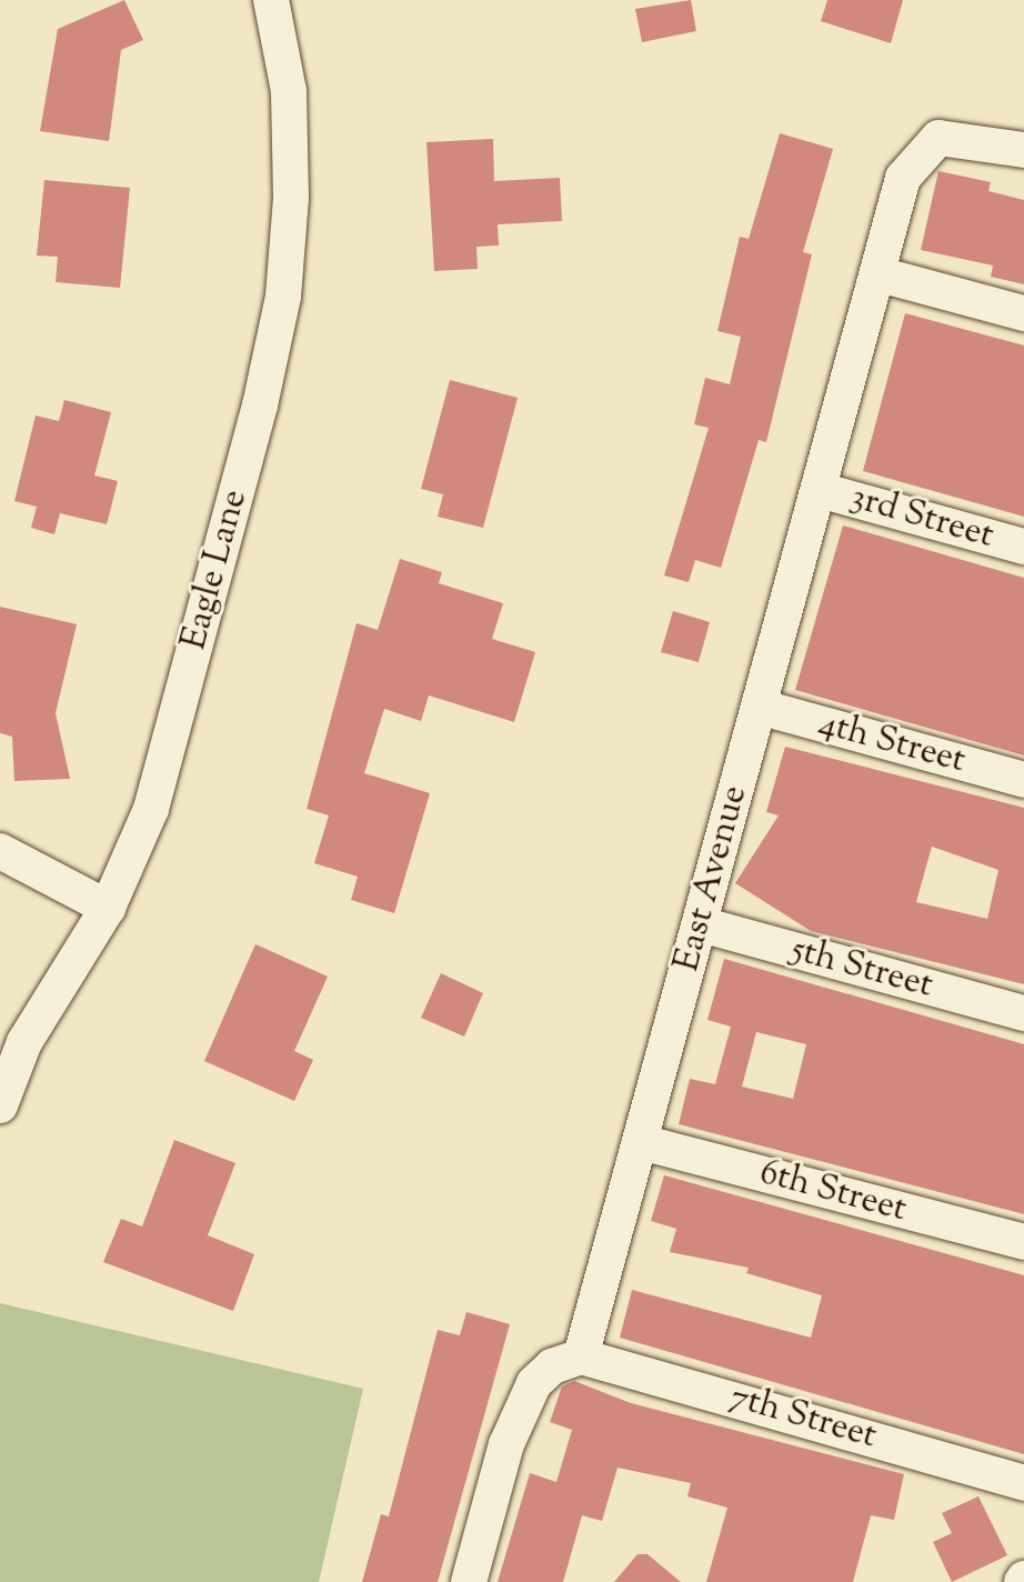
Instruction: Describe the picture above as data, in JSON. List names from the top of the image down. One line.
{"streets":{"street":["3rd Street","Eagle Lane","4th Street","East Avenue","5th Street","6th Street","7th Street"]},"crossings":[["3rd Street","East Avenue"],["4th Street","East Avenue"],["East Avenue","5th Street"],["East Avenue","6th Street"],["East Avenue","7th Street"]]}
